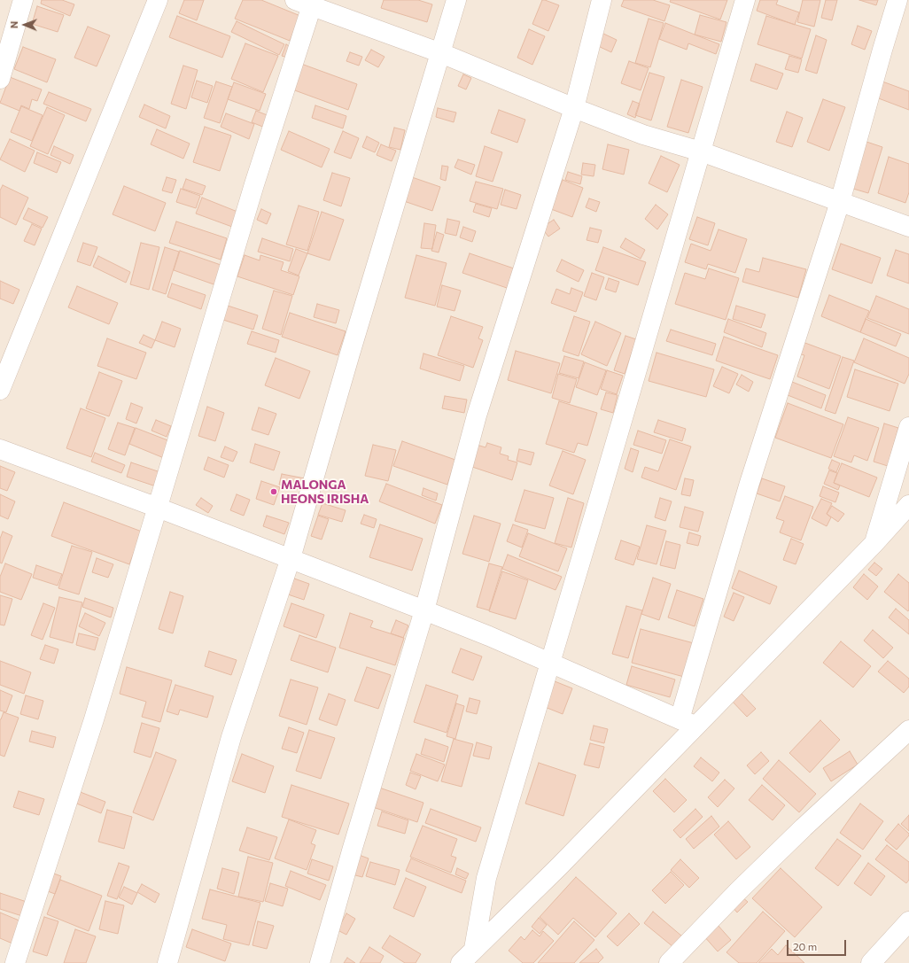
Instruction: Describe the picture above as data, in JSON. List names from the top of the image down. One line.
{"places":["MALONGA HEONS IRISHA"],"scale_bar":"20 m","north":"left"}
